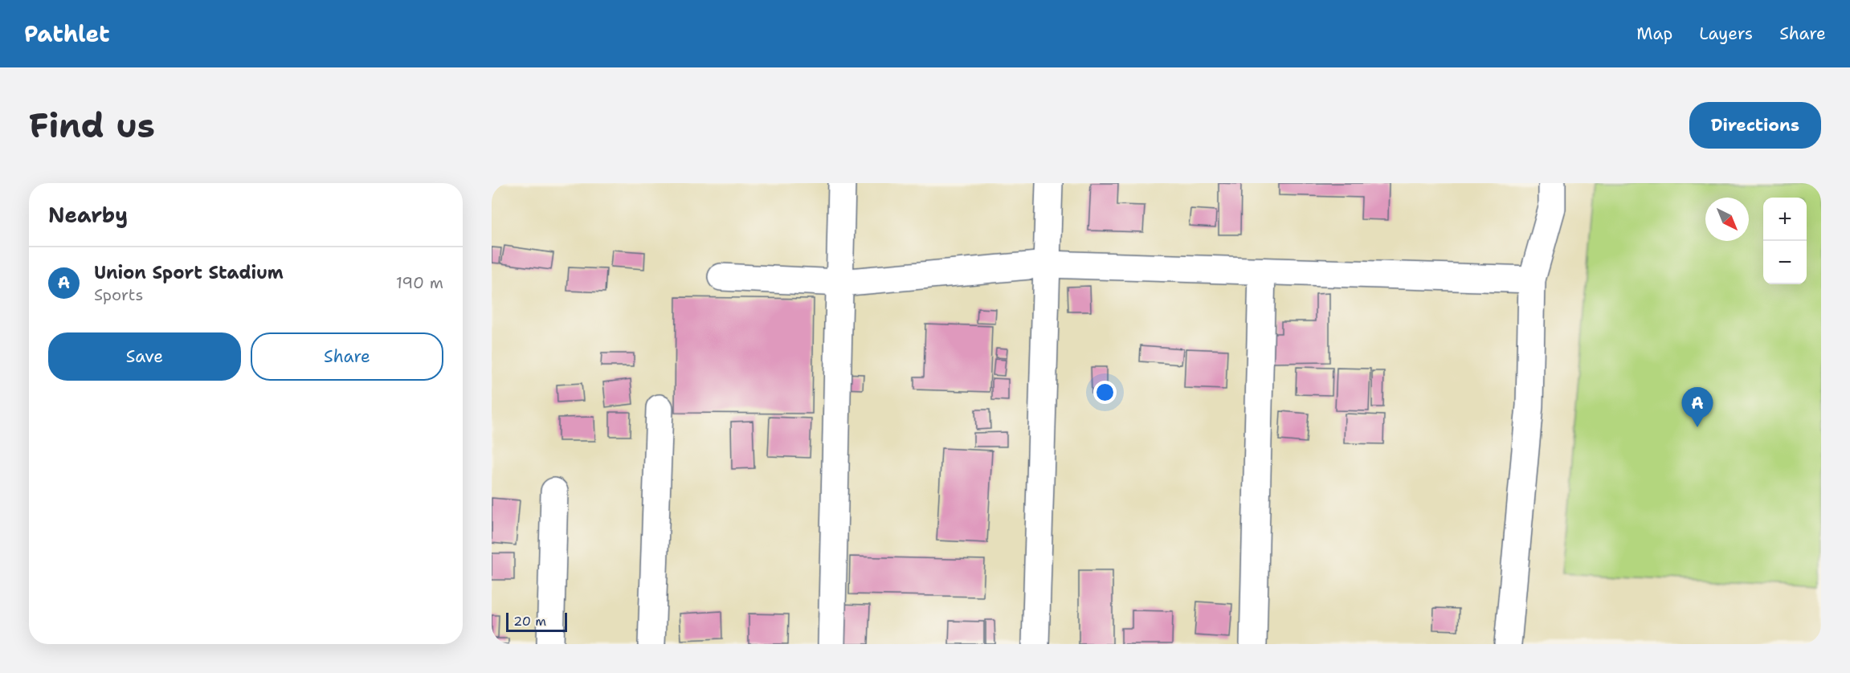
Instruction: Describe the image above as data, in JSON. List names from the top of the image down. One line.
{"scale_bar":"20 m","north":"bottom right","page":{"header":"Pathlet","nav":["Map","Layers","Share"],"buttons":["Directions",["Save","Share"]],"title":"Find us","heading":"Nearby","map_buttons":["+","−"],"list":[{"mark":"A","name":"Union Sport Stadium","note":"Sports","value":"190 m"}],"pins":"A","scale":"20 m"}}
